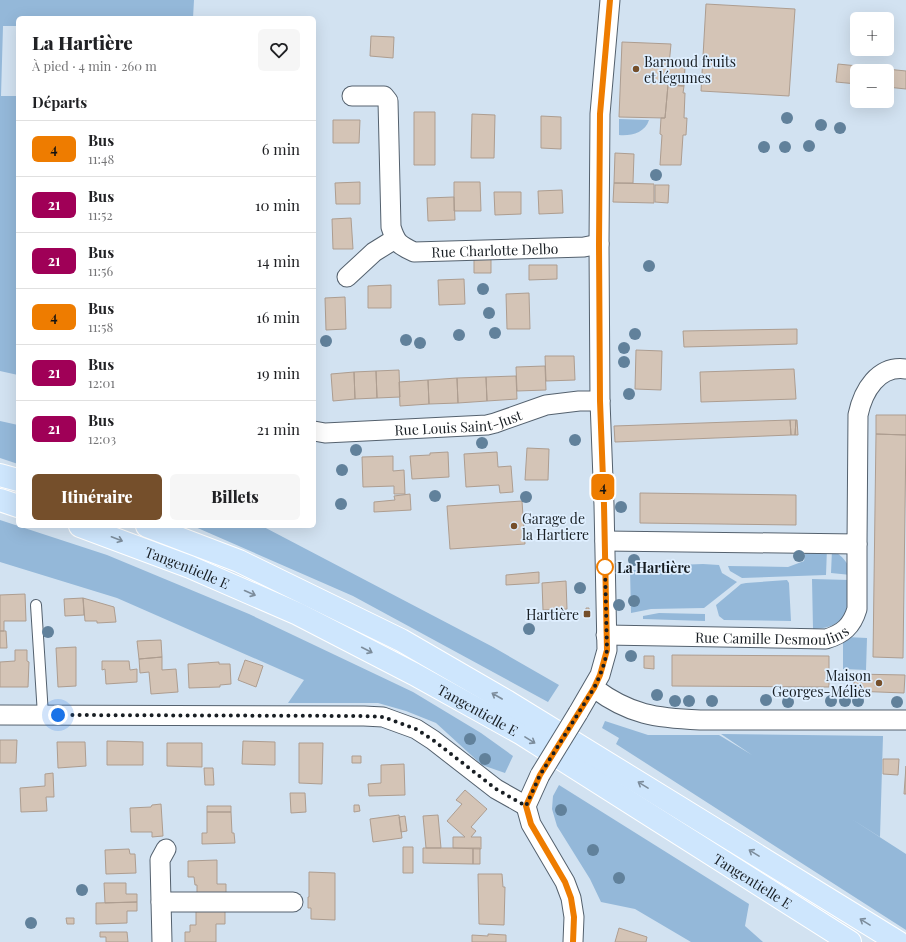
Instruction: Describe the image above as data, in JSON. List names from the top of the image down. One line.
{"streets":{"main road":["Tangentielle E"],"street":["Rue Charlotte Delbo","Rue Louis Saint-Just","Rue Camille Desmoulins"]},"places":{"other":["Barnoud fruits et légumes","Garage de la Hartiere","La Hartière","Maison Georges-Méliès"],"transit":["Hartière"]},"lines":["bus line 4"],"page":{"on_map":"4","map_buttons":["+","−"],"heading":[["La Hartière","À pied · 4 min · 260 m"],"Départs"],"list":[{"mark":"4","name":"Bus","note":"11:48","value":"6 min"},{"mark":"21","name":"Bus","note":"11:52","value":"10 min"},{"mark":"21","name":"Bus","note":"11:56","value":"14 min"},{"mark":"4","name":"Bus","note":"11:58","value":"16 min"},{"mark":"21","name":"Bus","note":"12:01","value":"19 min"},{"mark":"21","name":"Bus","note":"12:03","value":"21 min"}],"buttons":["Itinéraire","Billets"]}}
